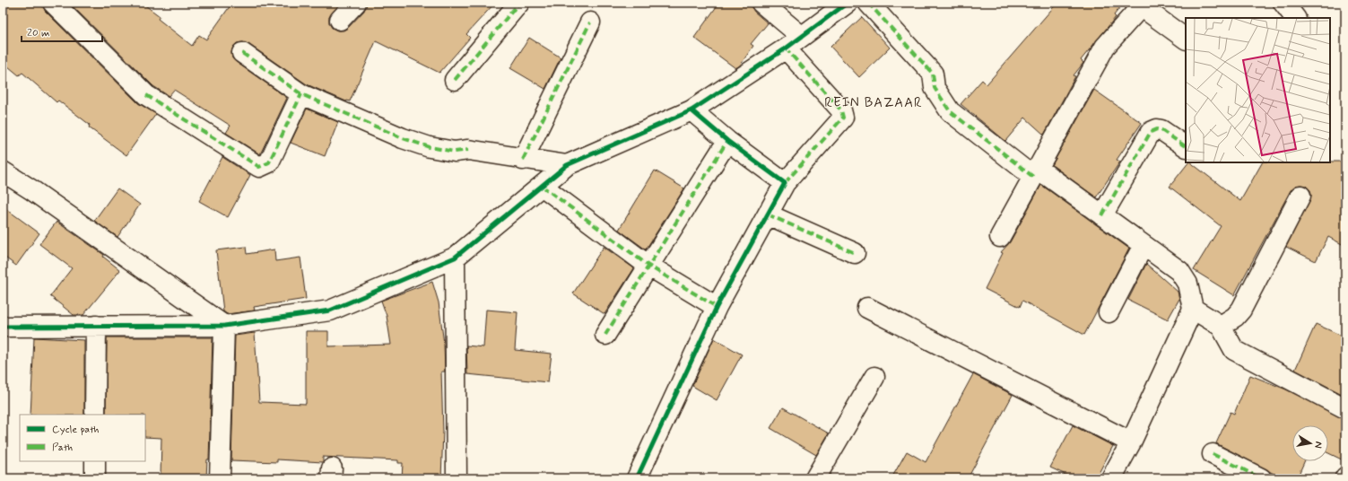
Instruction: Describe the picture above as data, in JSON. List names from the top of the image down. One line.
{"districts":["REIN BAZAAR"],"legend":["Cycle path","Path"],"scale_bar":"20 m","north":"right"}
